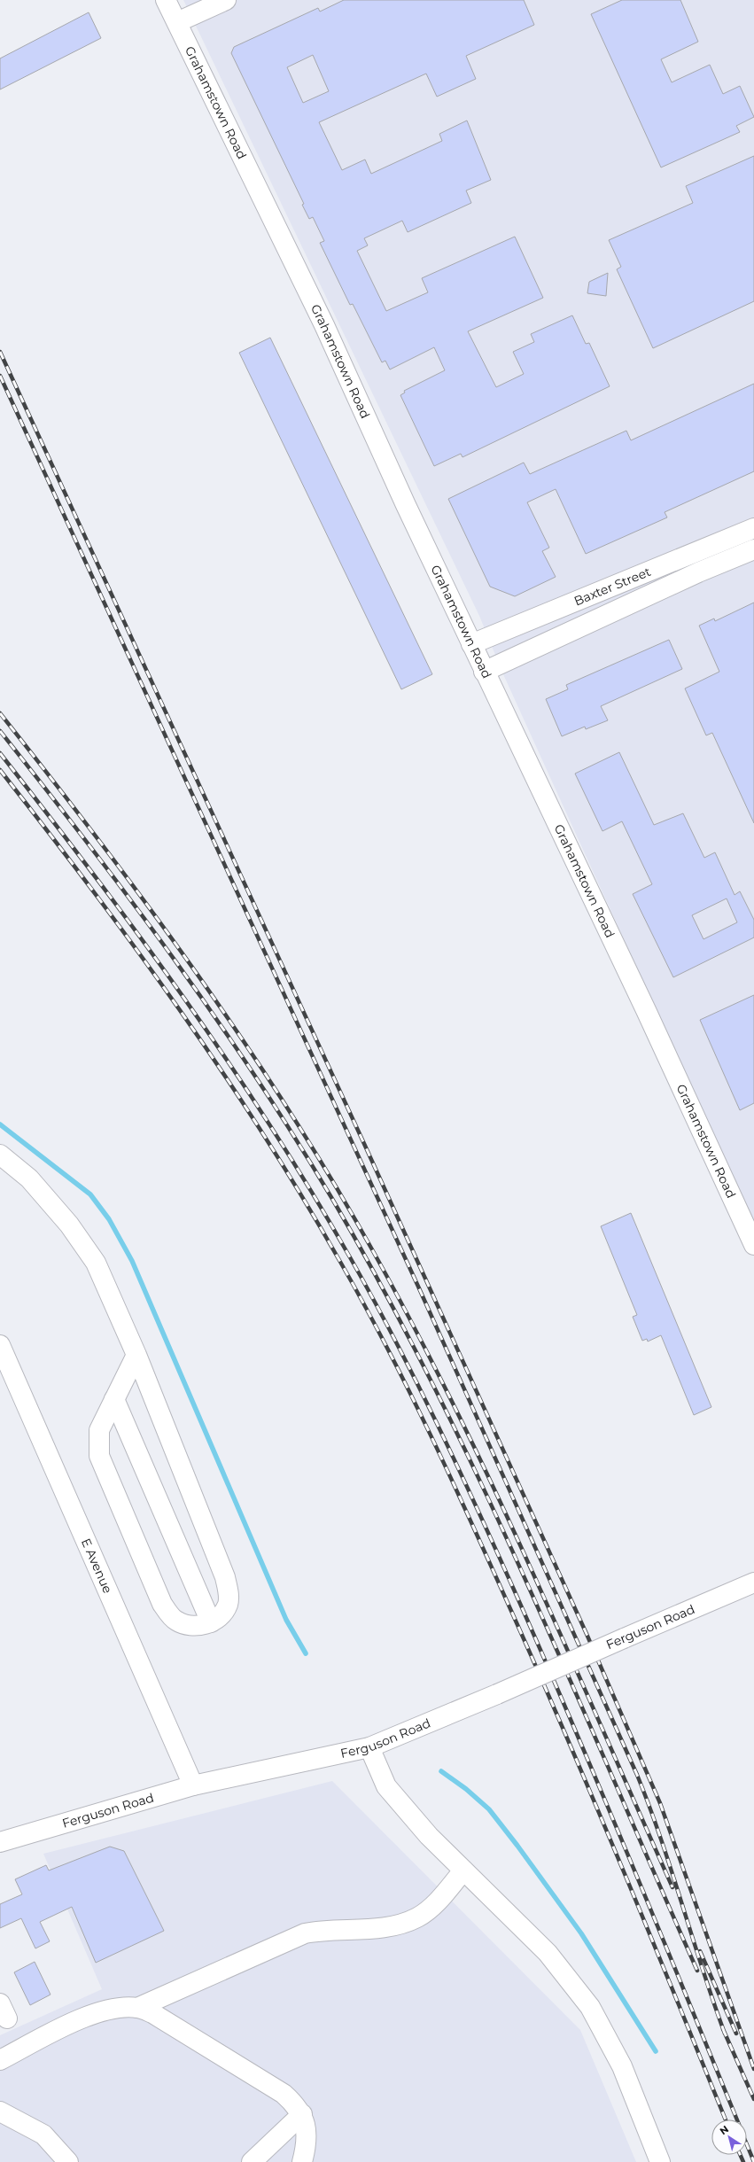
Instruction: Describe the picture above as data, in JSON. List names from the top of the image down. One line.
{"streets":{"main road":["Grahamstown Road","Baxter Street","E Avenue","Ferguson Road"]},"crossings":[["Grahamstown Road","Baxter Street"],["E Avenue","Ferguson Road"]],"north":"top left"}
